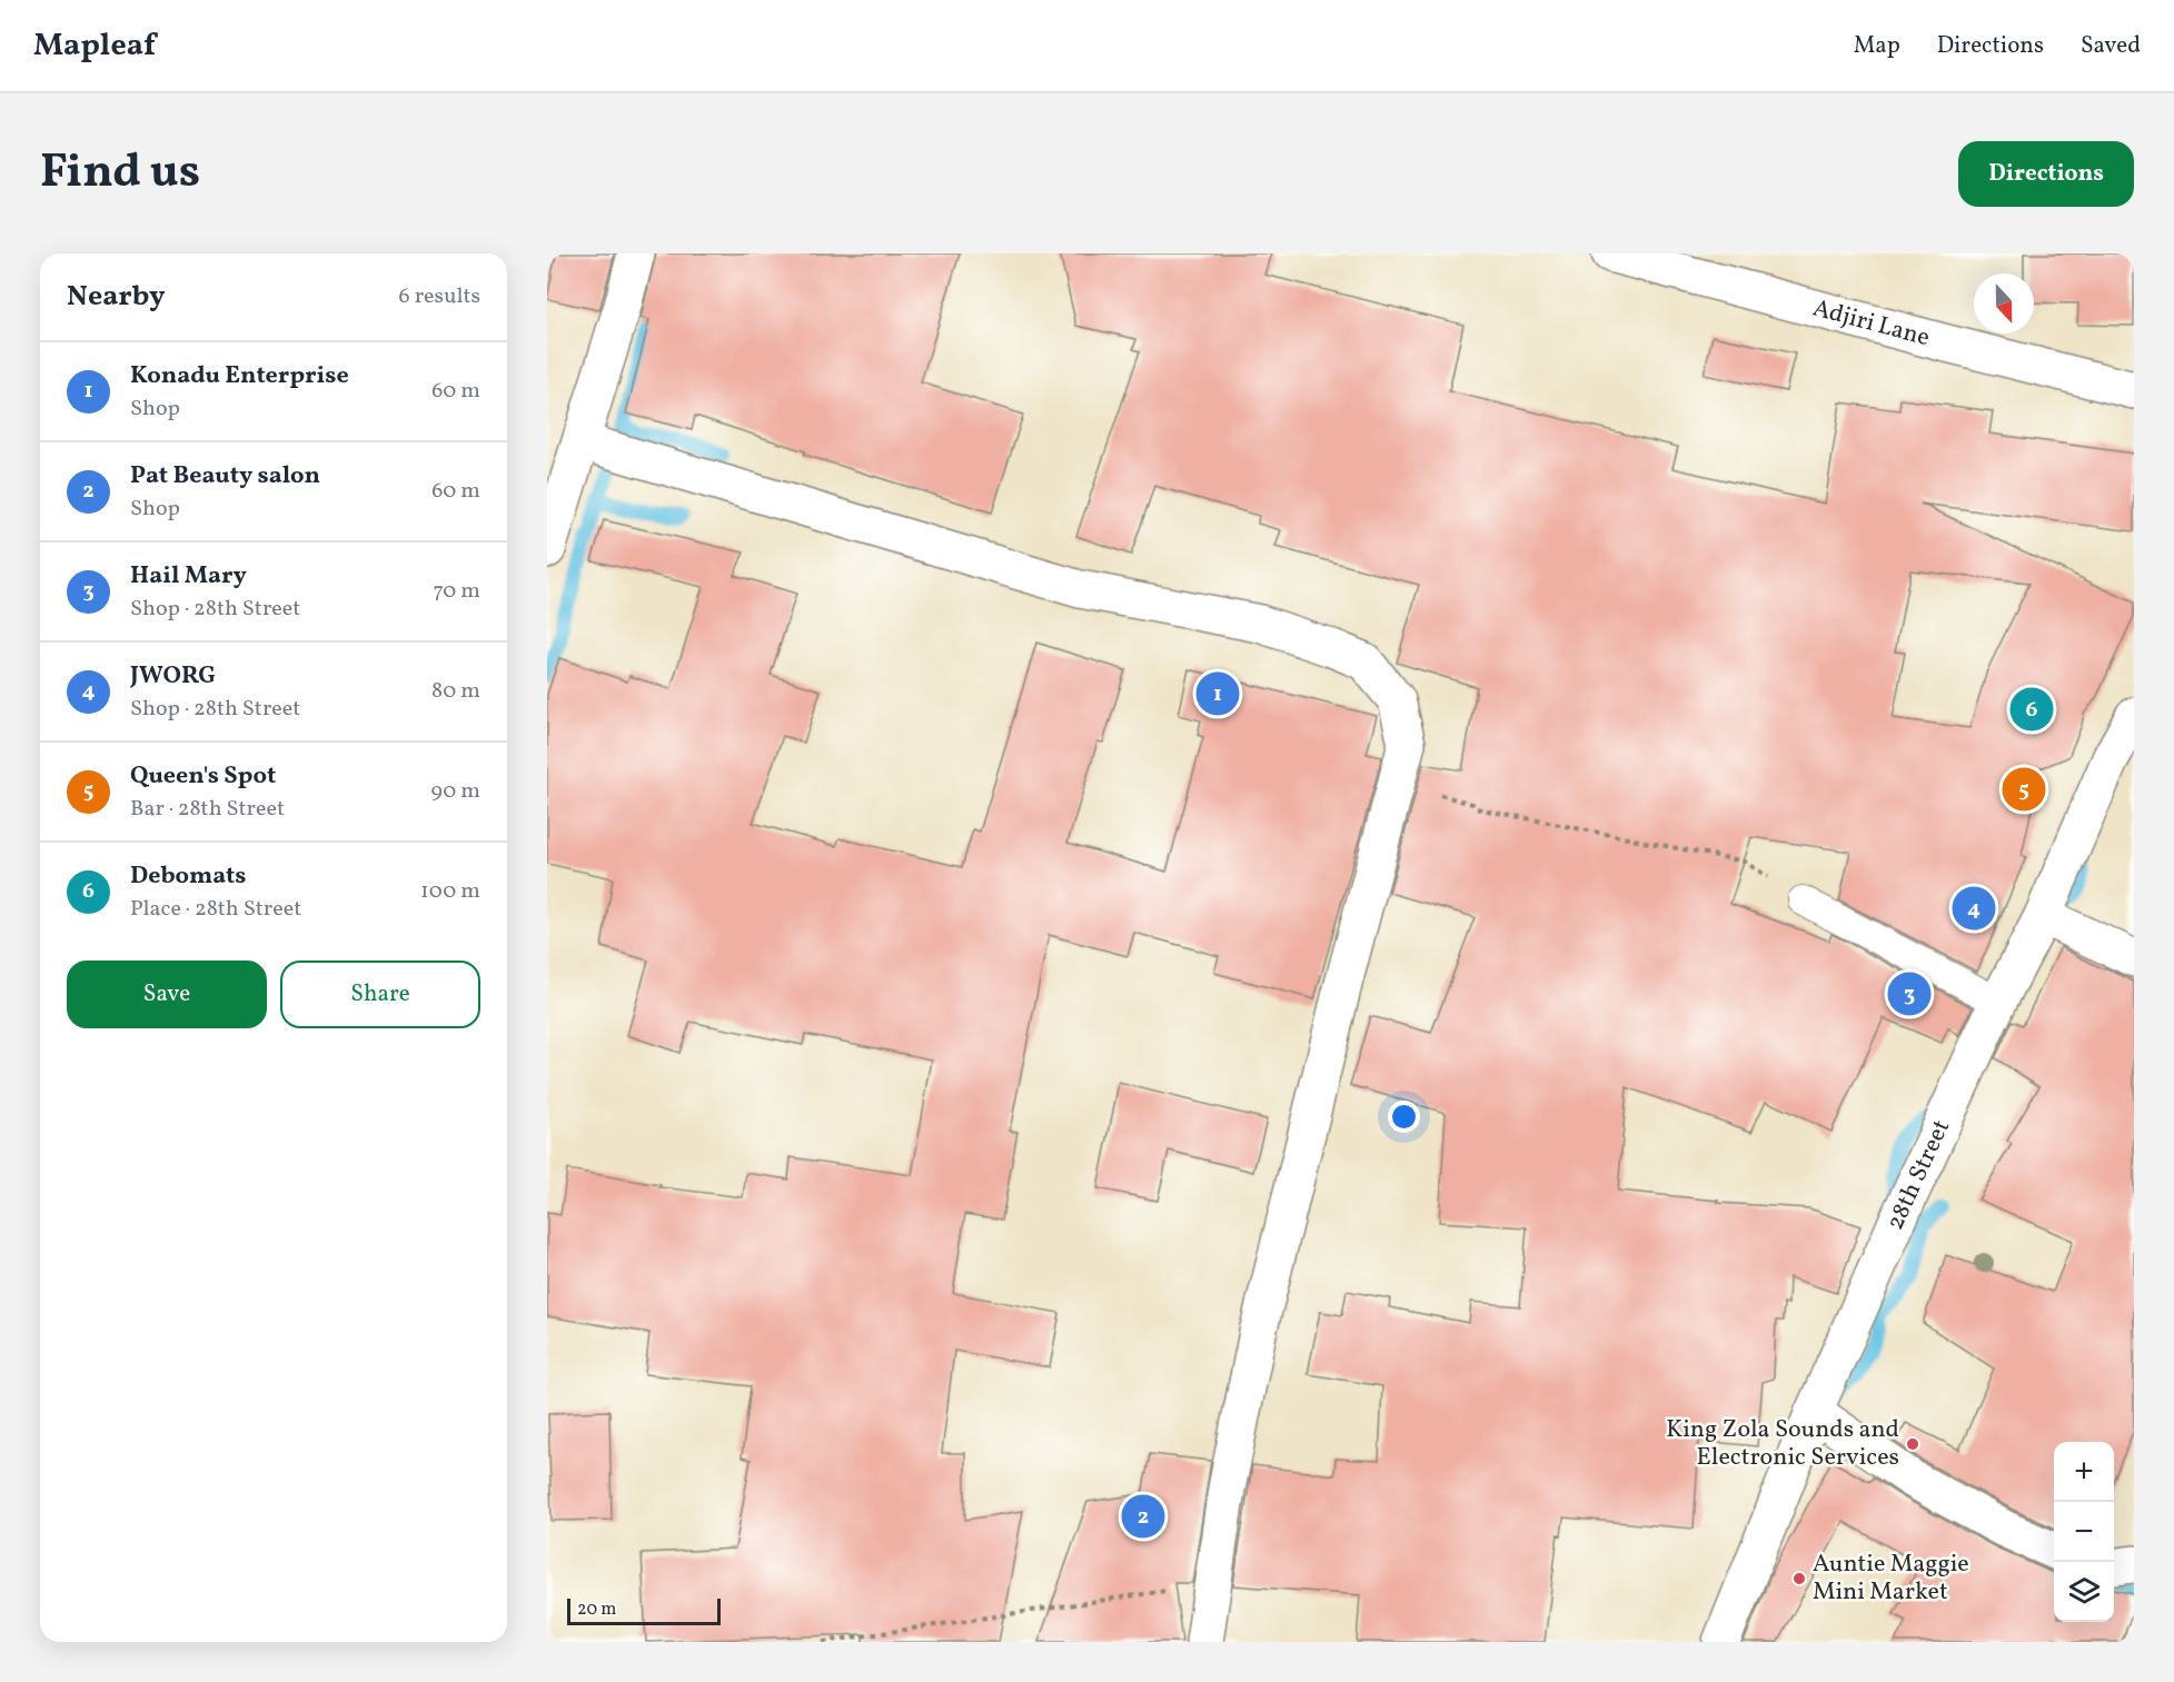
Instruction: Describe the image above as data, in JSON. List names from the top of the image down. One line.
{"streets":{"street":["Adjiri Lane","28th Street"]},"places":["King Zola Sounds and Electronic Services","Auntie Maggie Mini Market"],"scale_bar":"20 m","north":"bottom","page":{"header":"Mapleaf","nav":["Map","Directions","Saved"],"title":"Find us","buttons":["Directions",["Save","Share"]],"heading":["Nearby","6 results"],"list":[{"mark":"1","name":"Konadu Enterprise","note":"Shop","value":"60 m"},{"mark":"2","name":"Pat Beauty salon","note":"Shop","value":"60 m"},{"mark":"3","name":"Hail Mary","note":"Shop · 28th Street","value":"70 m"},{"mark":"4","name":"JWORG","note":"Shop · 28th Street","value":"80 m"},{"mark":"5","name":"Queen's Spot","note":"Bar · 28th Street","value":"90 m"},{"mark":"6","name":"Debomats","note":"Place · 28th Street","value":"100 m"}],"pins":["1","6","5","4","3","2"],"map_buttons":["+","−"],"scale":"20 m"}}
